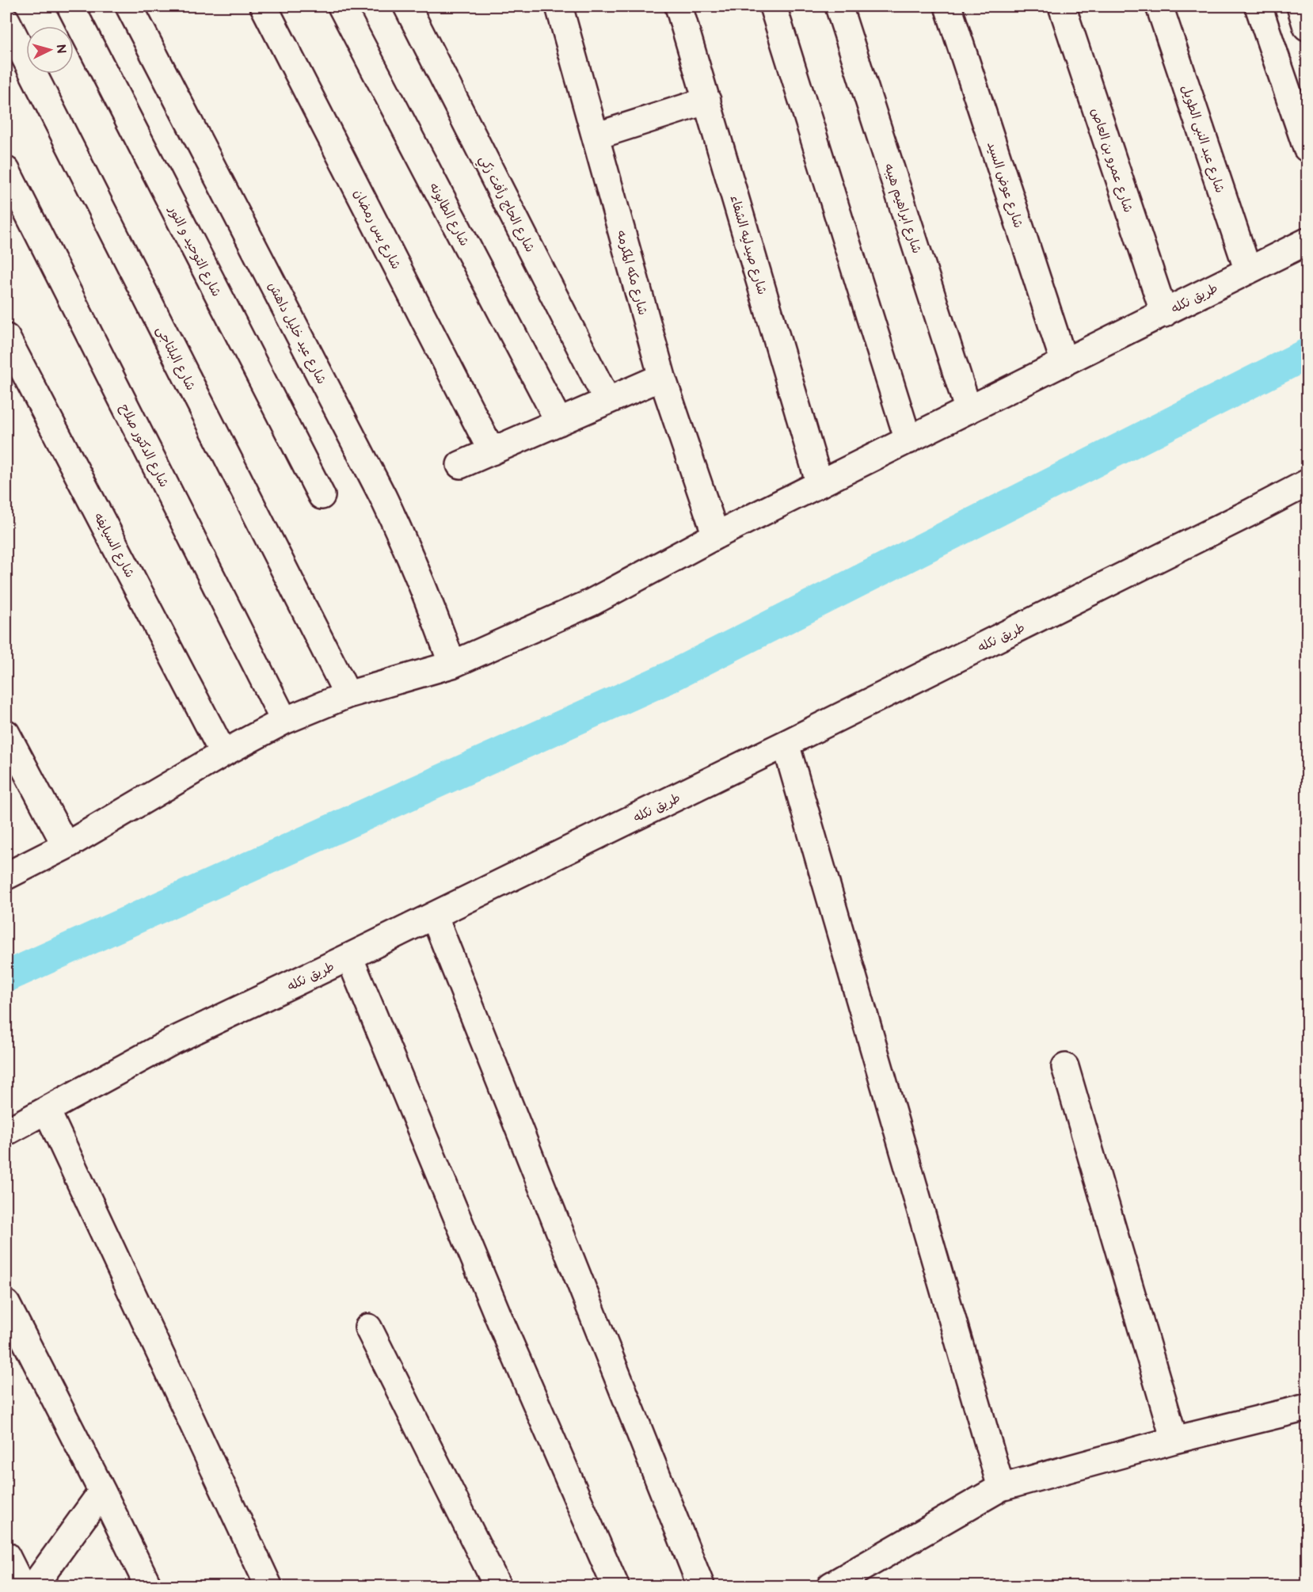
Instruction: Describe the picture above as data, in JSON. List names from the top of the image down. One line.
{"streets":{"street":["شارع عبد النبى الطويل","شارع عمرو بن العاص","شارع عوض السيد","شارع الحاج رأفت زكي","شارع ابراهيم هيبه","شارع الطابونه","شارع يس رمضان","شارع صيدليه الشفاء","شارع التوحيد و النور","شارع مكه المكرمه","طريق نكله","شارع عيد خليل داهش","شارع البلتاجى","شارع الدكتور صلاح","شارع السيايفه"]},"crossings":[["شارع عبد النبى الطويل","طريق نكله"],["شارع عمرو بن العاص","طريق نكله"],["شارع عوض السيد","طريق نكله"],["شارع ابراهيم هيبه","طريق نكله"],["شارع صيدليه الشفاء","طريق نكله"],["شارع مكه المكرمه","طريق نكله"],["طريق نكله","شارع عيد خليل داهش"],["طريق نكله","شارع البلتاجى"],["طريق نكله","شارع الدكتور صلاح"],["طريق نكله","شارع السيايفه"]],"north":"right"}
